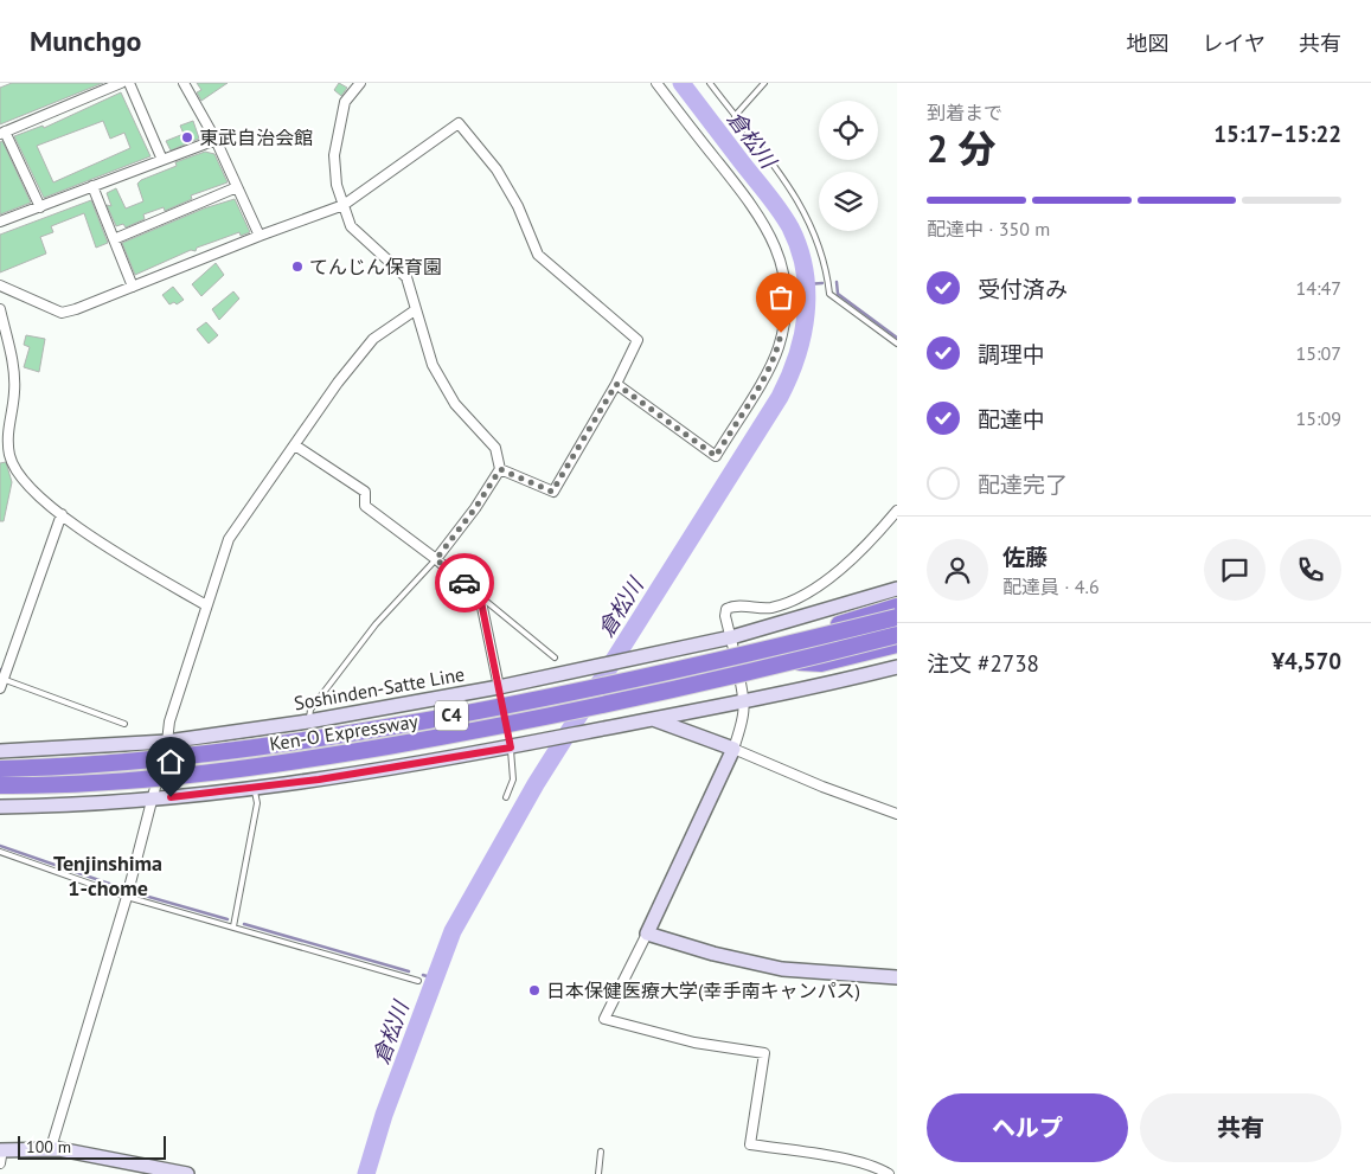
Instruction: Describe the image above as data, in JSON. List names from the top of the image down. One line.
{"streets":{"highway":["C4","Ken-O Expressway"],"main road":["Soshinden-Satte Line"]},"districts":["Tenjinshima 1-chome"],"water":["倉松川"],"places":["東武自治会館","てんじん保育園","日本保健医療大学(幸手南キャンパス)"],"scale_bar":"100 m","page":{"header":"Munchgo","nav":["地図","レイヤ","共有"],"heading":["2 分","到着まで","15:17–15:22"],"panel":["佐藤","配達員 · 4.6","注文 #2738","¥4,570"],"bar":"配達中 · 350 m","list":[["受付済み","14:47"],["調理中","15:07"],["配達中","15:09"],"配達完了"],"buttons":["ヘルプ","共有"],"scale":"100 m"}}
